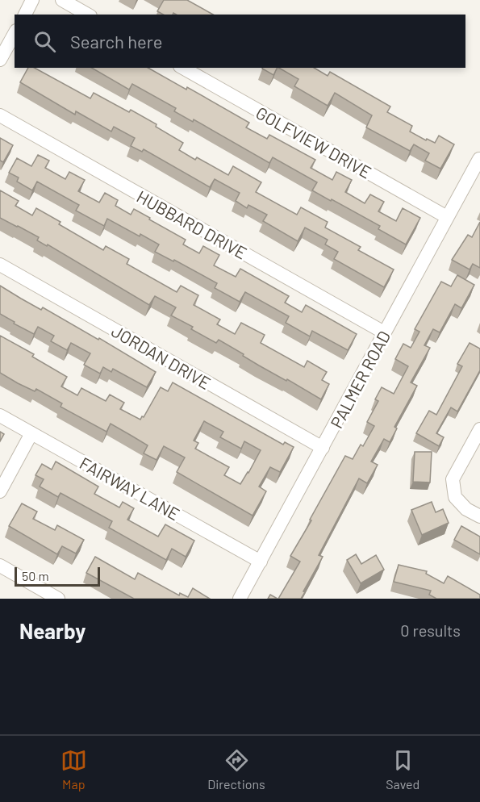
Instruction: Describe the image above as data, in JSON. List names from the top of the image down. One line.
{"streets":{"street":["GOLFVIEW DRIVE","HUBBARD DRIVE","JORDAN DRIVE","PALMER ROAD","FAIRWAY LANE"]},"crossings":[["GOLFVIEW DRIVE","PALMER ROAD"],["HUBBARD DRIVE","PALMER ROAD"],["JORDAN DRIVE","PALMER ROAD"],["PALMER ROAD","FAIRWAY LANE"]],"scale_bar":"50 m","page":{"search":"Search here","scale":"50 m","heading":["Nearby","0 results"],"nav":["Map","Directions","Saved"]}}
